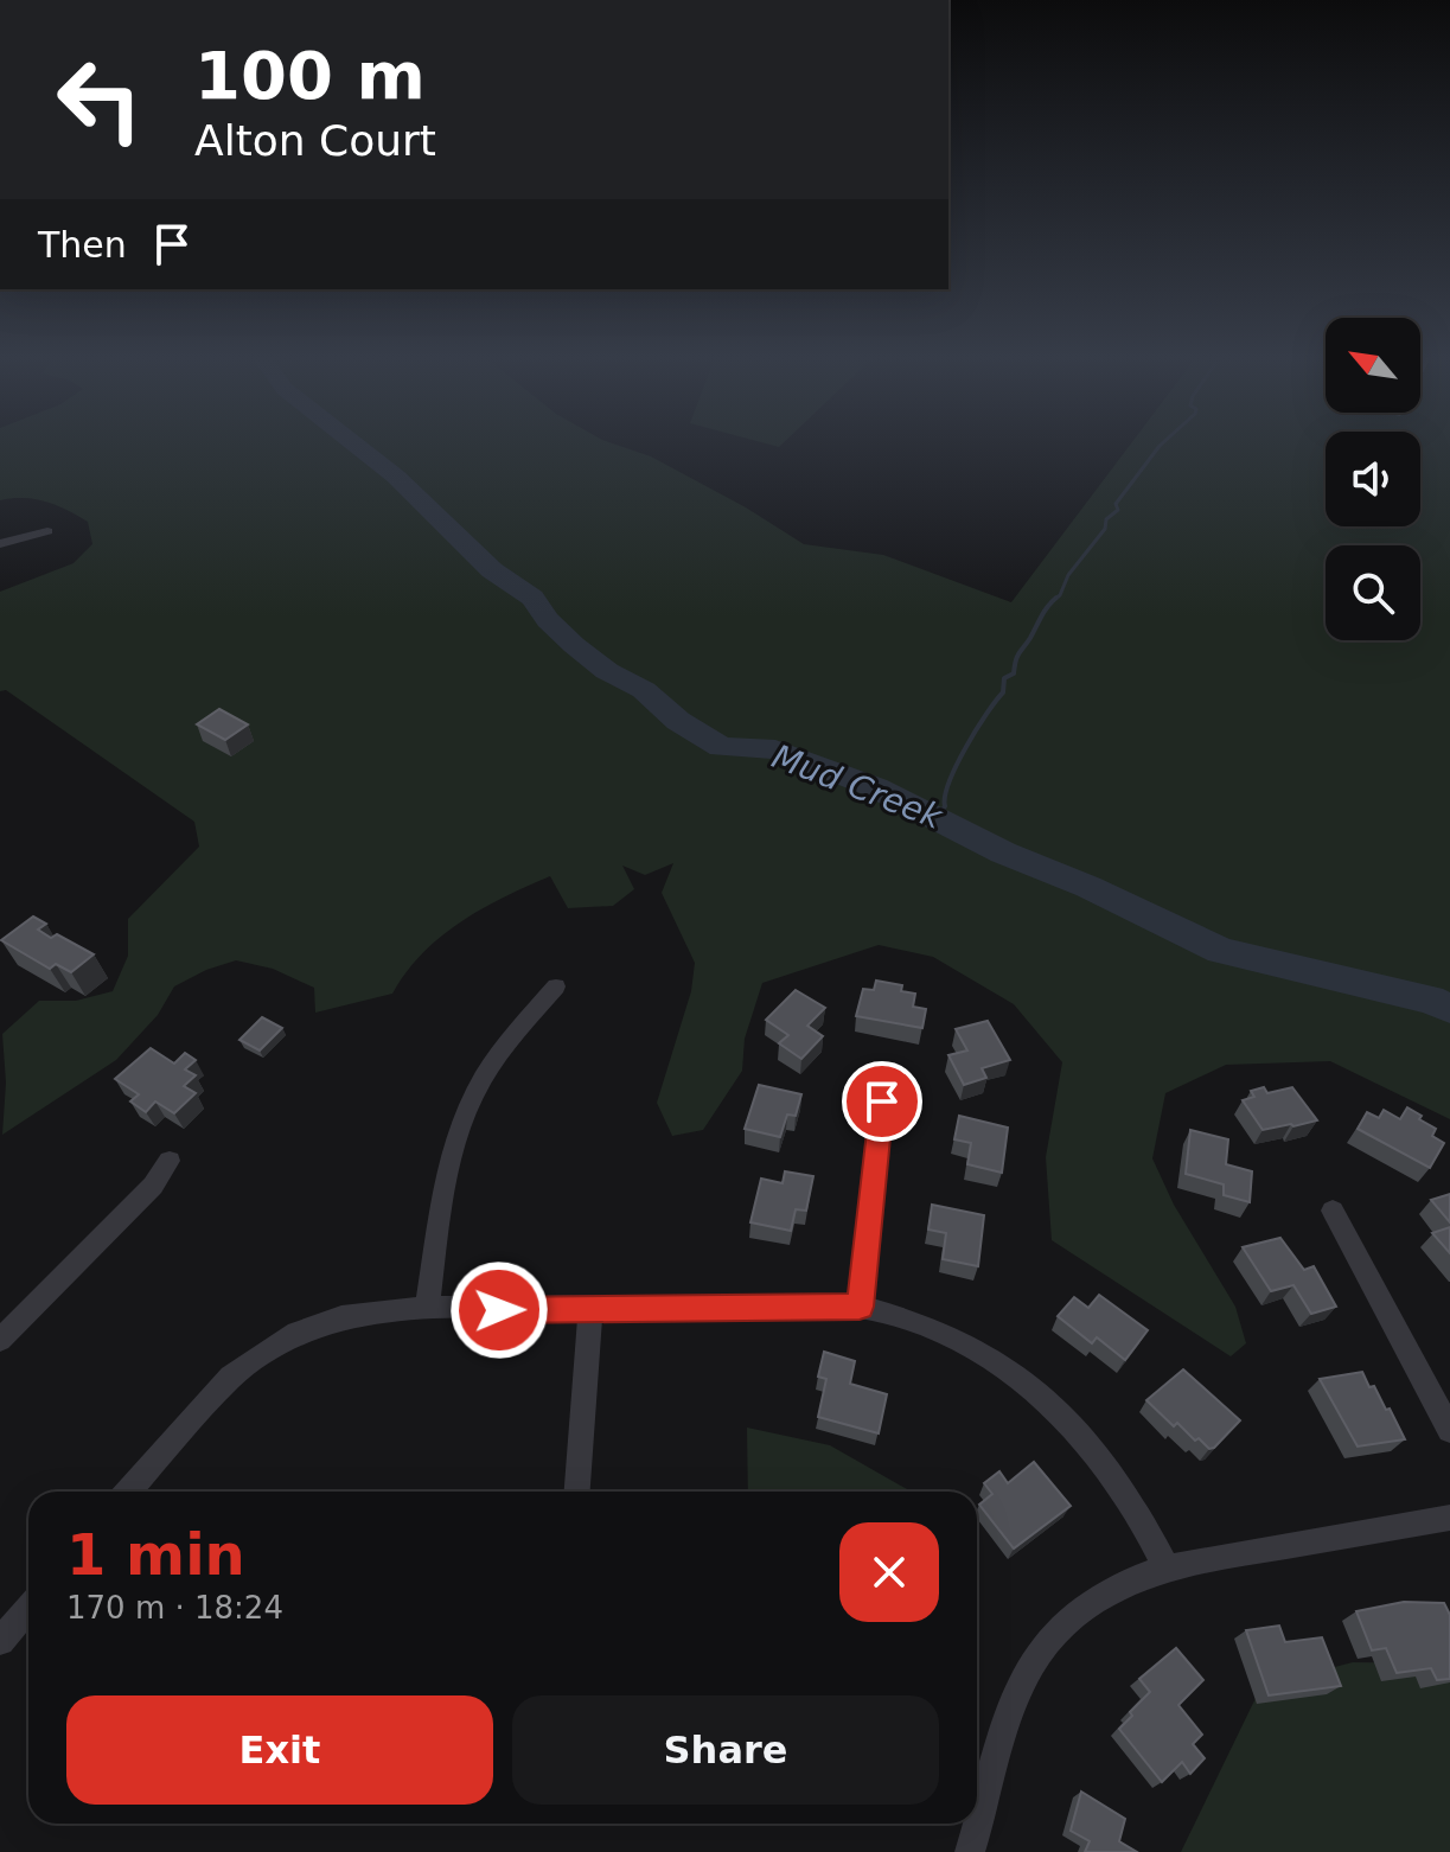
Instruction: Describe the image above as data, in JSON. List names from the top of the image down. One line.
{"water":["Mud Creek"],"north":"top left","page":{"turn":["100 m","Alton Court"],"then":"Then","heading":["1 min","170 m · 18:24"],"buttons":["Exit","Share"]}}
